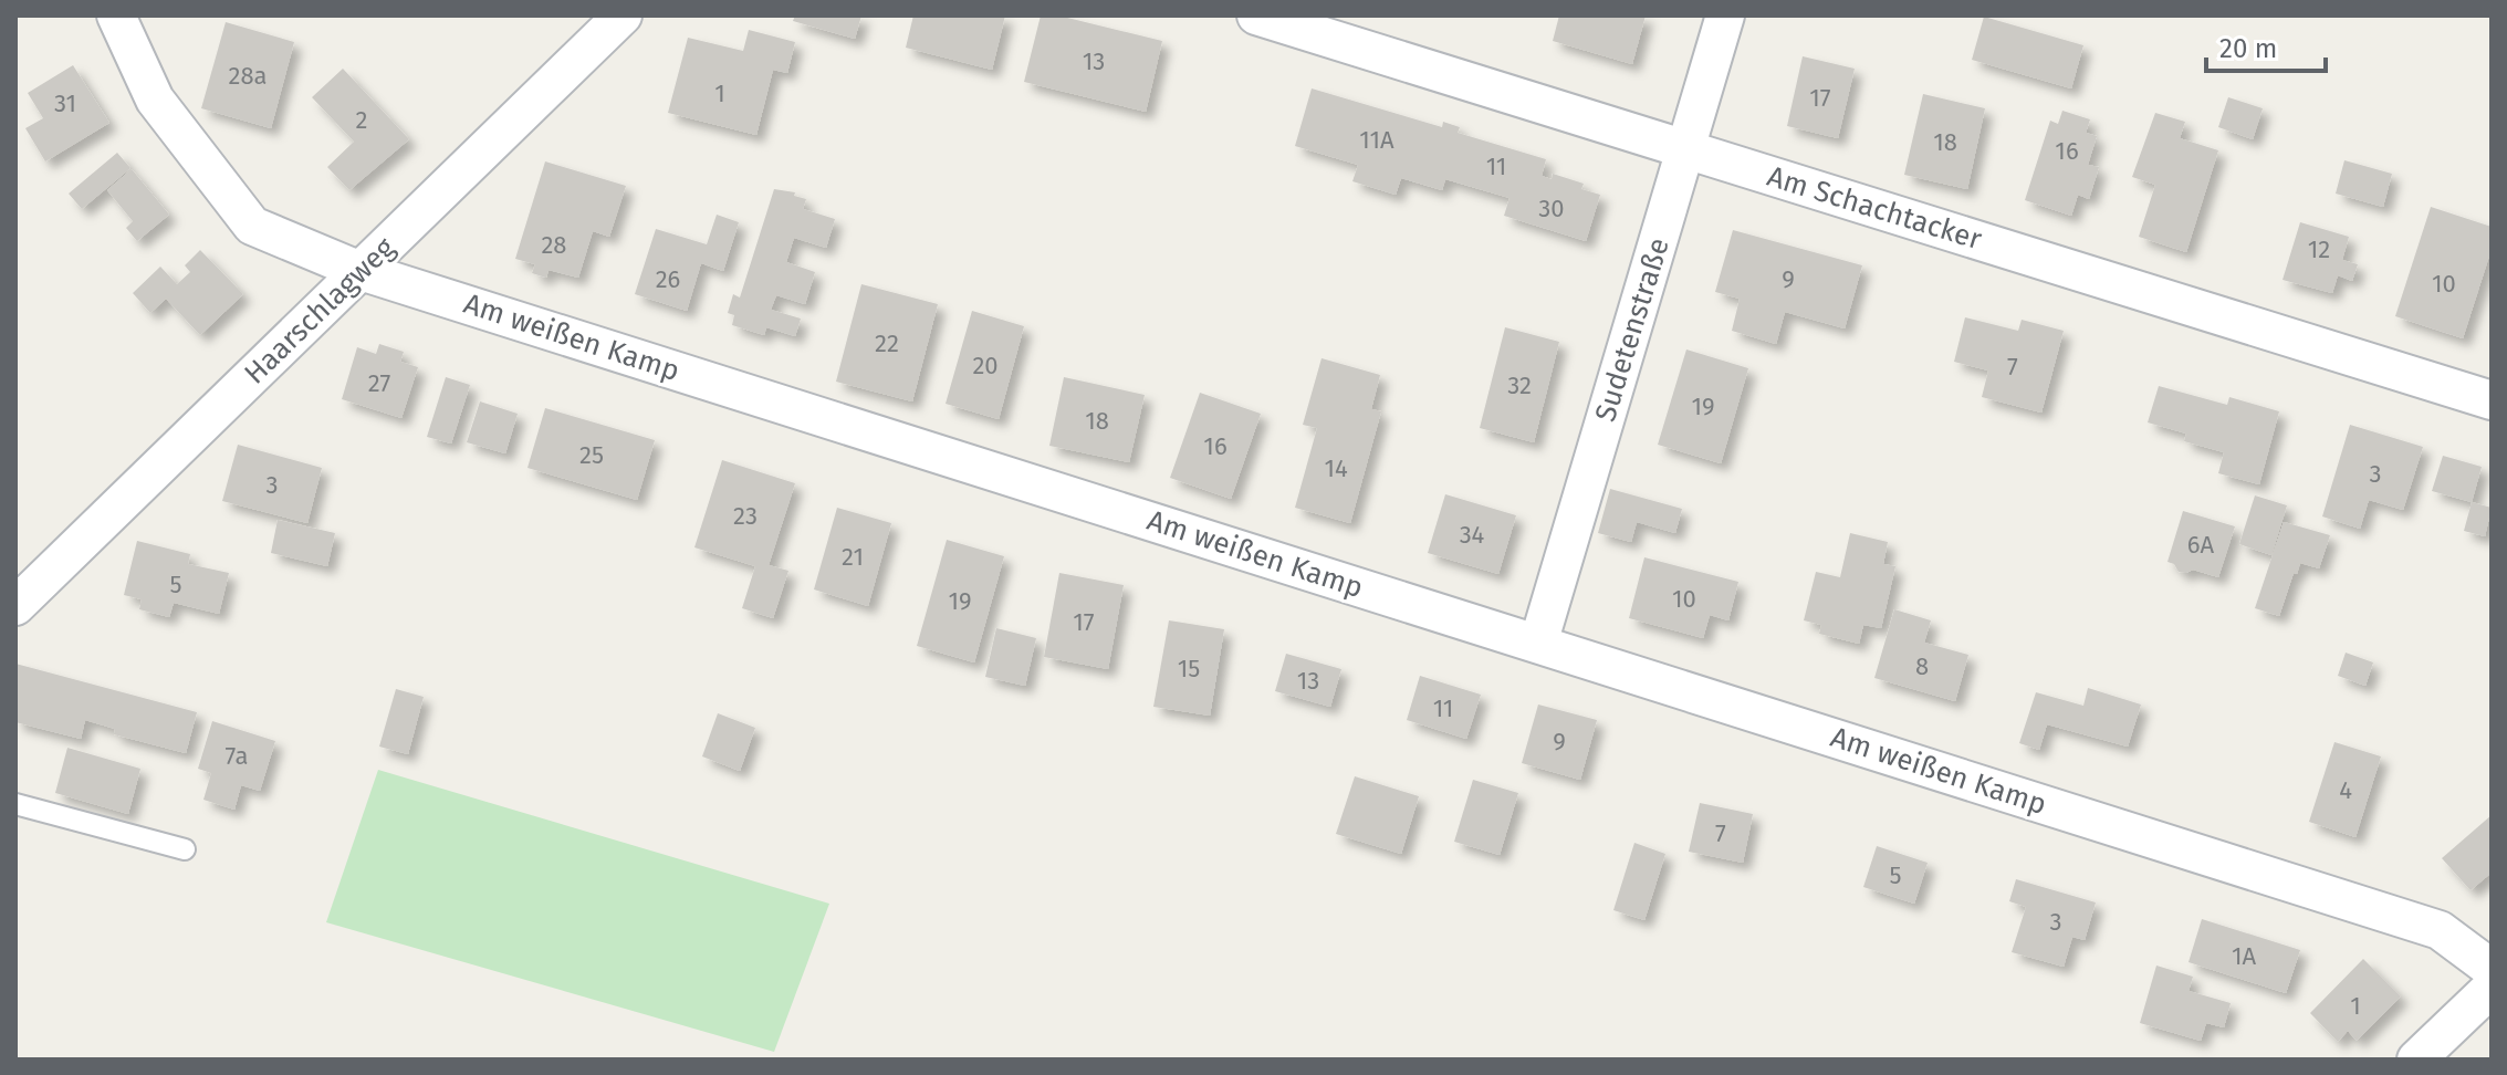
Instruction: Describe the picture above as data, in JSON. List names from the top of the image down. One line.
{"streets":{"street":["Am Schachtacker","Haarschlagweg","Sudetenstraße","Am weißen Kamp"]},"crossings":[["Am Schachtacker","Sudetenstraße"],["Haarschlagweg","Am weißen Kamp"],["Sudetenstraße","Am weißen Kamp"]],"house_numbers":["13","28a","1","17","31","2","11A","18","16","11","30","28","12","26","9","10","22","20","7","27","32","19","18","16","25","14","3","3","23","34","6A","21","5","10","19","17","8","15","13","11","9","7a","4","7","5","3","1A","1"],"scale_bar":"20 m"}
